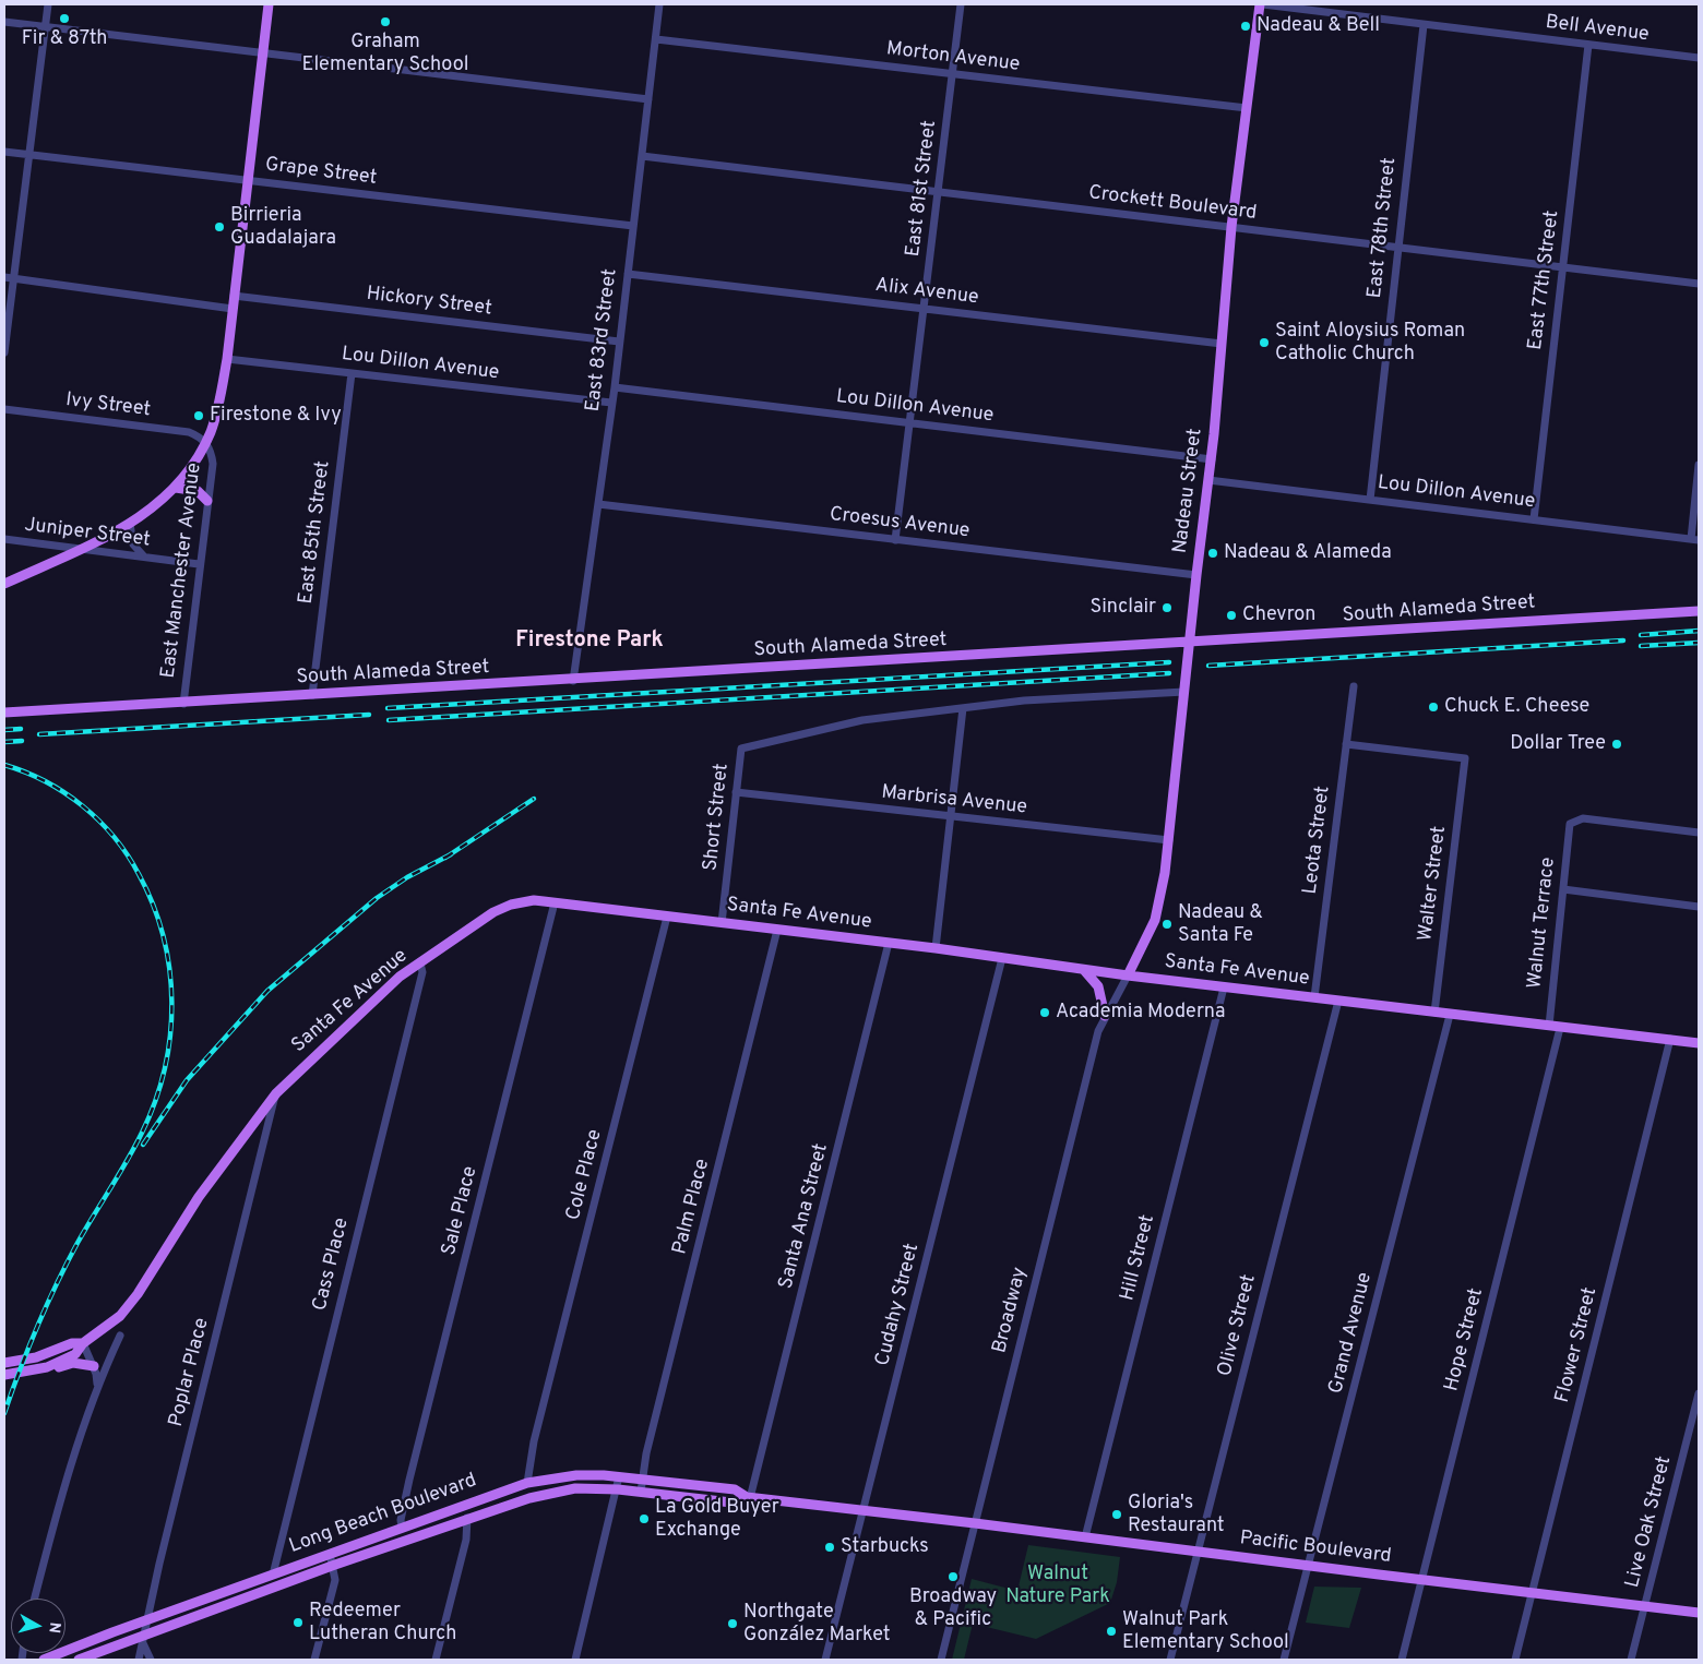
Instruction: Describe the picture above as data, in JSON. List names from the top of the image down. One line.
{"streets":{"main road":["Nadeau Street","South Alameda Street","Santa Fe Avenue","Long Beach Boulevard","Pacific Boulevard"],"street":["Bell Avenue","Morton Avenue","Grape Street","East 81st Street","Crockett Boulevard","East 78th Street","East 77th Street","Alix Avenue","Hickory Street","East 83rd Street","Lou Dillon Avenue","Ivy Street","Croesus Avenue","East 85th Street","Juniper Street","East Manchester Avenue","Marbrisa Avenue","Short Street","Leota Street","Walter Street","Walnut Terrace","Cole Place","Palm Place","Sale Place","Santa Ana Street","Hill Street","Cass Place","Cudahy Street","Broadway","Olive Street","Grand Avenue","Hope Street","Flower Street","Poplar Place","Live Oak Street"]},"crossings":[["Bell Avenue","East 78th Street"],["Bell Avenue","East 77th Street"],["Bell Avenue","Nadeau Street"],["Morton Avenue","East 81st Street"],["Morton Avenue","East 83rd Street"],["Morton Avenue","Nadeau Street"],["Grape Street","East 83rd Street"],["East 81st Street","Crockett Boulevard"],["East 81st Street","Alix Avenue"],["East 81st Street","Lou Dillon Avenue"],["East 81st Street","Croesus Avenue"],["Crockett Boulevard","East 78th Street"],["Crockett Boulevard","East 77th Street"],["Crockett Boulevard","East 83rd Street"],["Crockett Boulevard","Nadeau Street"],["East 78th Street","Lou Dillon Avenue"],["East 77th Street","Lou Dillon Avenue"],["Alix Avenue","East 83rd Street"],["Alix Avenue","Nadeau Street"],["Hickory Street","East 83rd Street"],["East 83rd Street","Lou Dillon Avenue"],["East 83rd Street","Croesus Avenue"],["East 83rd Street","South Alameda Street"],["Lou Dillon Avenue","Nadeau Street"],["Lou Dillon Avenue","East 85th Street"],["Ivy Street","East Manchester Avenue"],["Nadeau Street","Croesus Avenue"],["Nadeau Street","South Alameda Street"],["Nadeau Street","Marbrisa Avenue"],["Nadeau Street","Santa Fe Avenue"],["Nadeau Street","Broadway"],["East 85th Street","South Alameda Street"],["Juniper Street","East Manchester Avenue"],["East Manchester Avenue","South Alameda Street"],["Marbrisa Avenue","Short Street"],["Short Street","Santa Fe Avenue"],["Leota Street","Walter Street"],["Leota Street","Santa Fe Avenue"],["Walter Street","Santa Fe Avenue"],["Santa Fe Avenue","Walnut Terrace"],["Santa Fe Avenue","Cole Place"],["Santa Fe Avenue","Palm Place"],["Santa Fe Avenue","Sale Place"],["Santa Fe Avenue","Santa Ana Street"],["Santa Fe Avenue","Hill Street"],["Santa Fe Avenue","Cass Place"],["Santa Fe Avenue","Cudahy Street"],["Santa Fe Avenue","Broadway"],["Santa Fe Avenue","Olive Street"],["Santa Fe Avenue","Grand Avenue"],["Santa Fe Avenue","Hope Street"],["Santa Fe Avenue","Flower Street"],["Santa Fe Avenue","Poplar Place"],["Cole Place","Long Beach Boulevard"],["Palm Place","Long Beach Boulevard"],["Sale Place","Long Beach Boulevard"],["Santa Ana Street","Long Beach Boulevard"],["Hill Street","Pacific Boulevard"],["Cass Place","Long Beach Boulevard"],["Cudahy Street","Long Beach Boulevard"],["Cudahy Street","Pacific Boulevard"],["Broadway","Pacific Boulevard"],["Olive Street","Pacific Boulevard"],["Grand Avenue","Pacific Boulevard"],["Hope Street","Pacific Boulevard"],["Flower Street","Pacific Boulevard"],["Poplar Place","Long Beach Boulevard"],["Long Beach Boulevard","Pacific Boulevard"],["Live Oak Street","Pacific Boulevard"]],"districts":["Firestone Park"],"parks":["Walnut Nature Park"],"places":["Fir & 87th","Graham Elementary School","Nadeau & Bell","Birrieria Guadalajara","Saint Aloysius Roman Catholic Church","Firestone & Ivy","Nadeau & Alameda","Sinclair","Chevron","Chuck E. Cheese","Dollar Tree","Nadeau & Santa Fe","Academia Moderna","Gloria's Restaurant","La Gold Buyer Exchange","Starbucks","Broadway & Pacific","Redeemer Lutheran Church","Northgate González Market","Walnut Park Elementary School"],"north":"right"}
